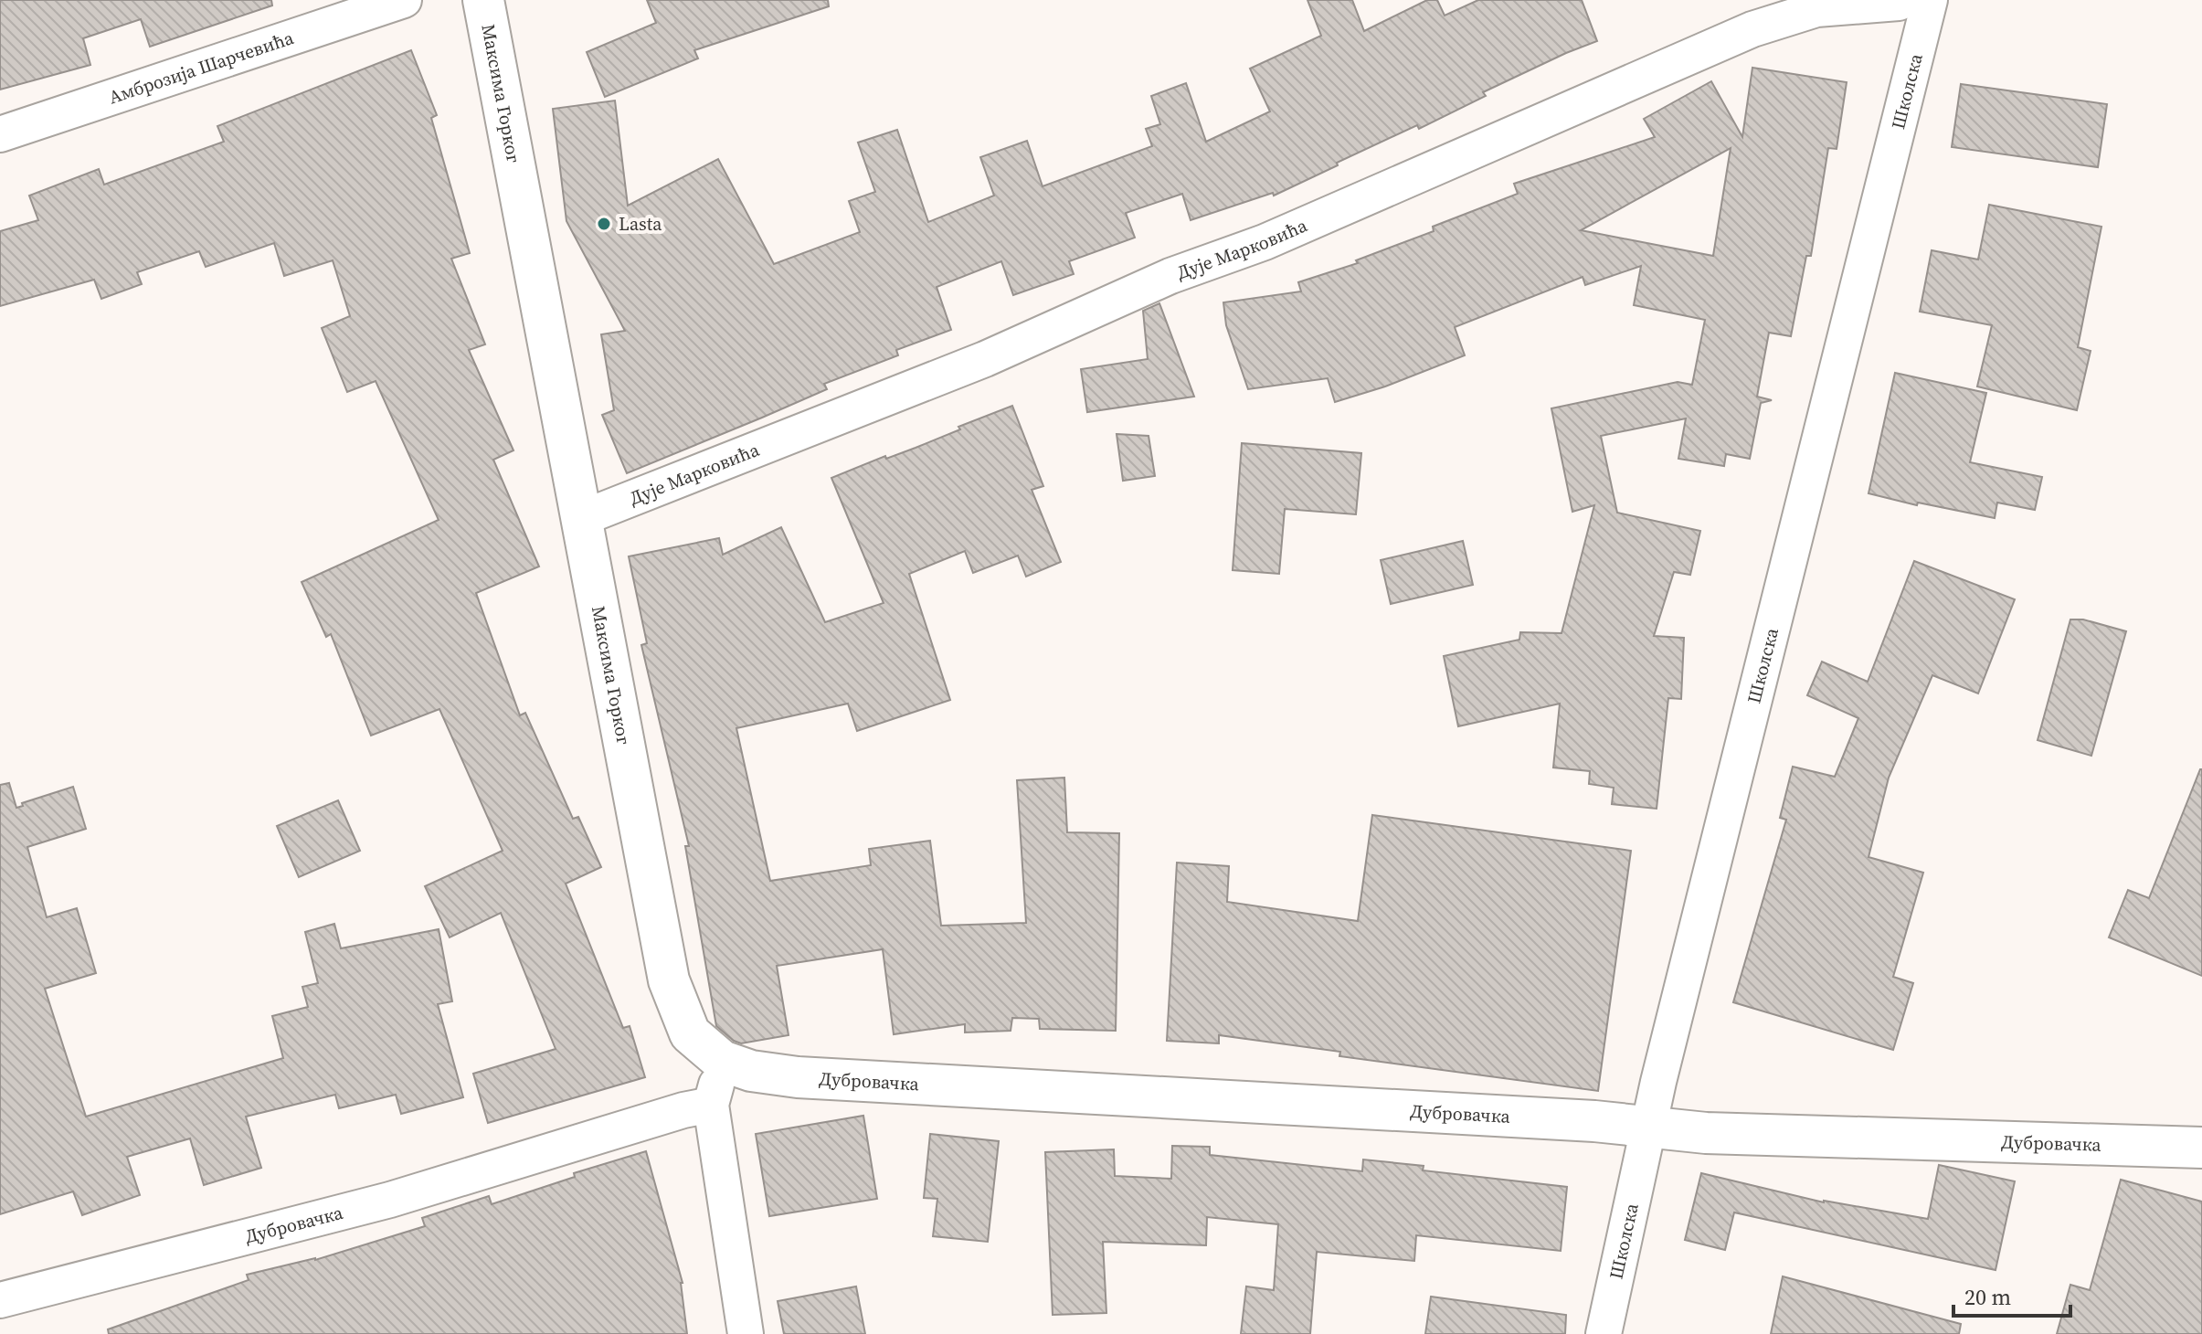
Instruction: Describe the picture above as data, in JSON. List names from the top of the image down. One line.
{"streets":{"street":["Амброзија Шарчевића","Школска","Максима Горког","Дује Марковића","Дубровачка"]},"crossings":[["Школска","Дубровачка"],["Максима Горког","Дује Марковића"],["Максима Горког","Дубровачка"]],"places":["Lasta"],"scale_bar":"20 m"}
